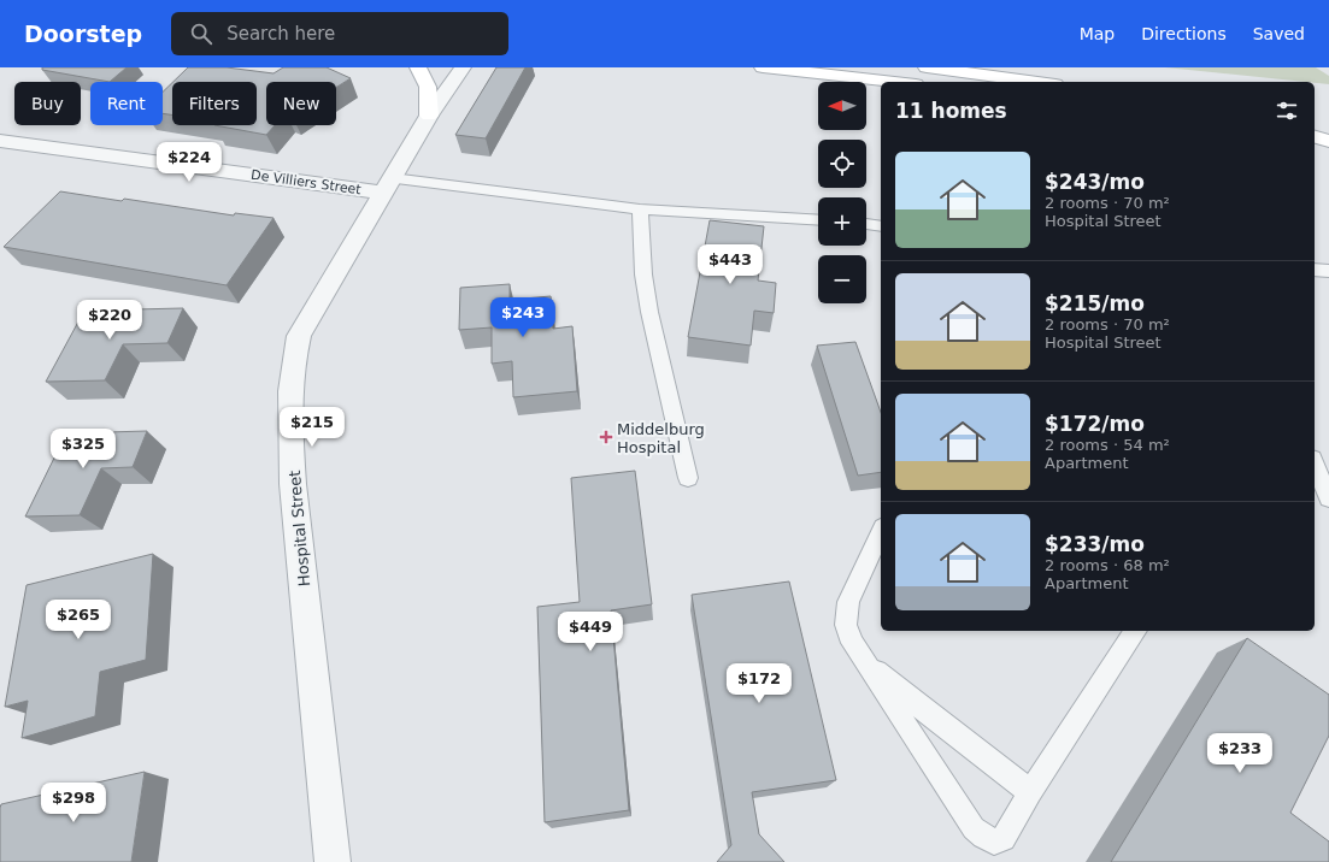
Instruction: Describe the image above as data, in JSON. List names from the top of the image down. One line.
{"streets":{"street":["De Villiers Street","Hospital Street"]},"crossings":[["De Villiers Street","Hospital Street"]],"places":{"health":["Middelburg Hospital"]},"north":"left","page":{"header":"Doorstep","search":"Search here","nav":["Map","Directions","Saved"],"map_buttons":["+","−"],"chip":["Buy","Rent","Filters","New"],"heading":"11 homes","list":[{"name":"$243/mo","note":"2 rooms · 70 m² · Hospital Street"},{"name":"$215/mo","note":"2 rooms · 70 m² · Hospital Street"},{"name":"$172/mo","note":"2 rooms · 54 m² · Apartment"},{"name":"$233/mo","note":"2 rooms · 68 m² · Apartment"}],"price":["$224","$443","$243","$220","$215","$325","$265","$449","$172","$233","$298"]}}
